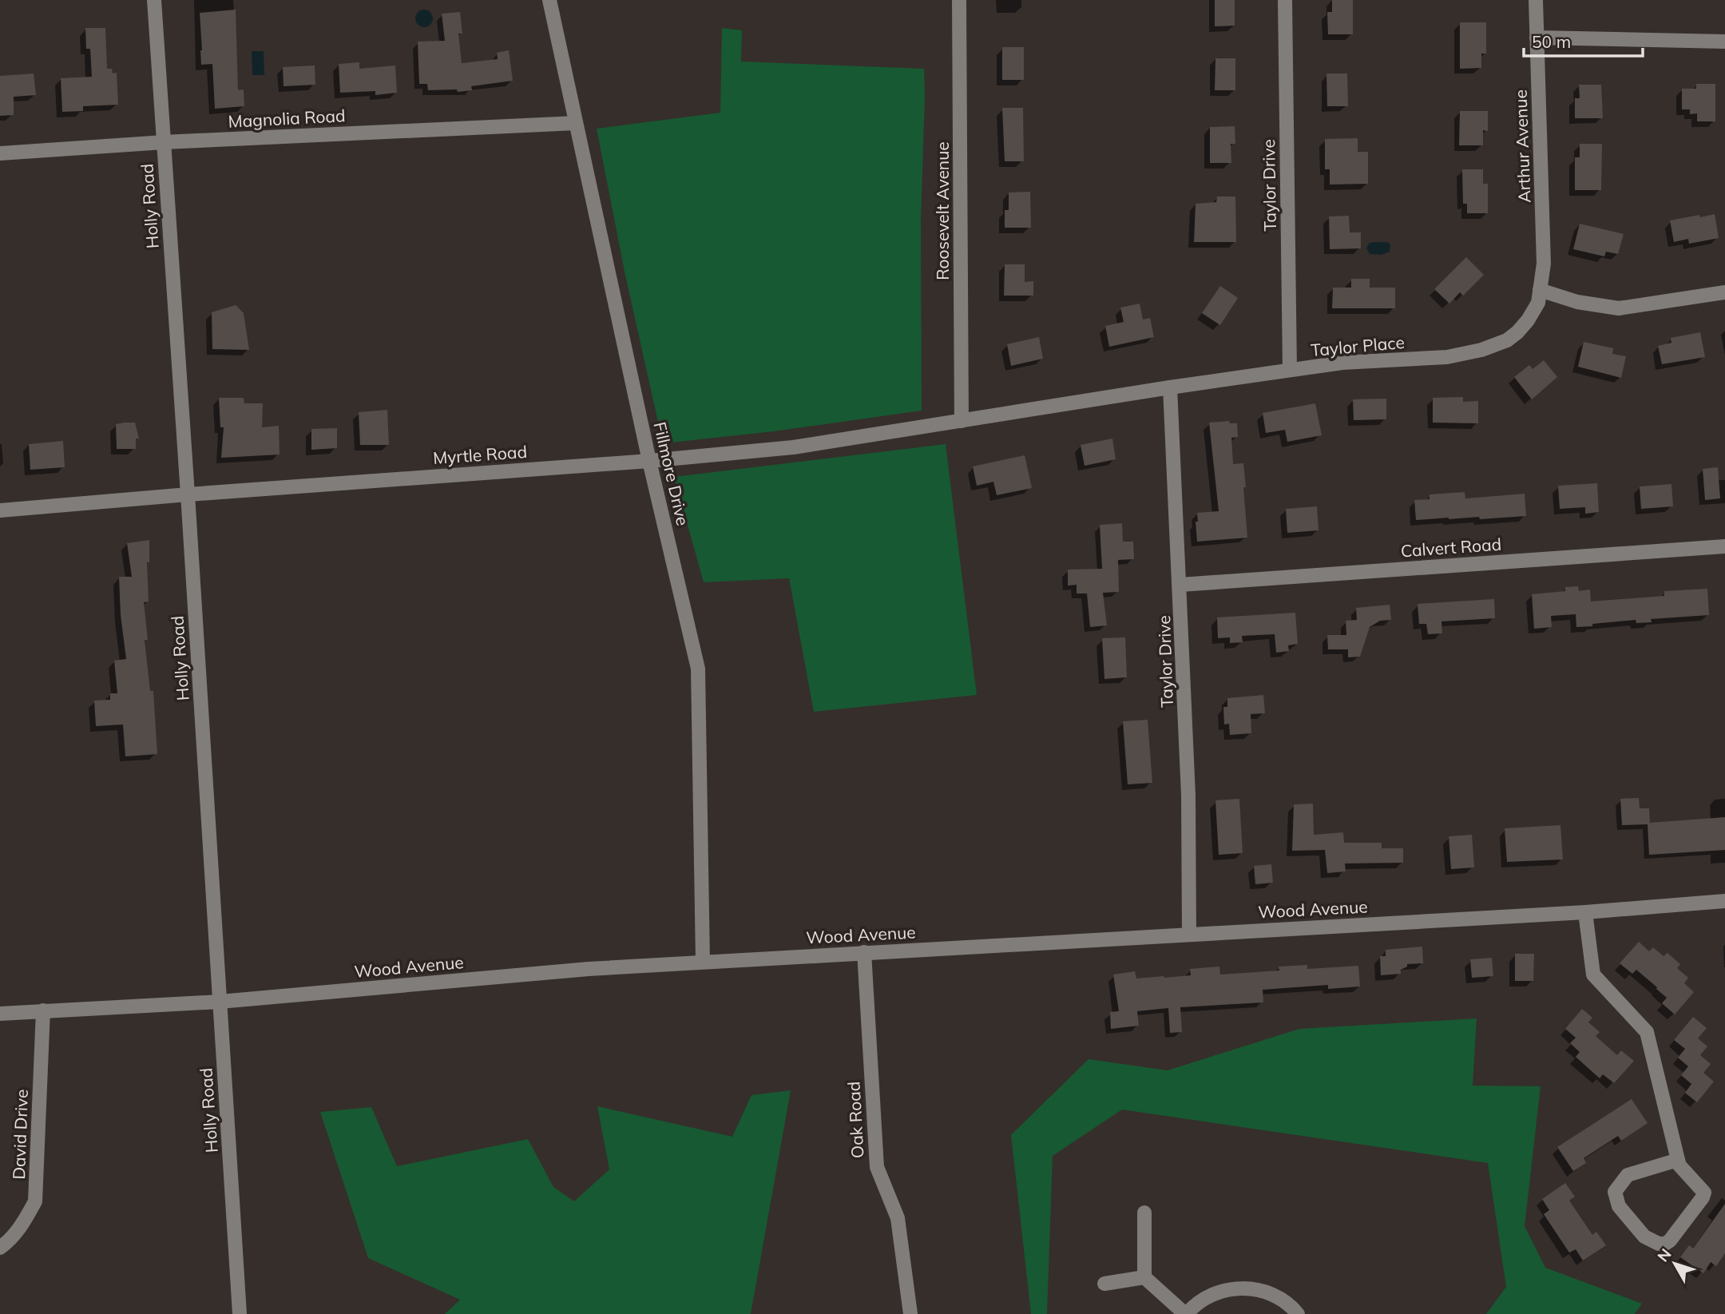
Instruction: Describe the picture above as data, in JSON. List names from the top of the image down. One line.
{"streets":{"street":["Magnolia Road","Arthur Avenue","Taylor Drive","Holly Road","Roosevelt Avenue","Taylor Place","Myrtle Road","Fillmore Drive","Calvert Road","Wood Avenue","Oak Road","David Drive"]},"crossings":[["Magnolia Road","Holly Road"],["Magnolia Road","Fillmore Drive"],["Arthur Avenue","Taylor Place"],["Taylor Drive","Taylor Place"],["Taylor Drive","Calvert Road"],["Taylor Drive","Wood Avenue"],["Holly Road","Myrtle Road"],["Holly Road","Wood Avenue"],["Roosevelt Avenue","Taylor Place"],["Roosevelt Avenue","Myrtle Road"],["Taylor Place","Myrtle Road"],["Myrtle Road","Fillmore Drive"],["Fillmore Drive","Wood Avenue"],["Wood Avenue","Oak Road"],["Wood Avenue","David Drive"]],"scale_bar":"50 m","north":"top left"}
